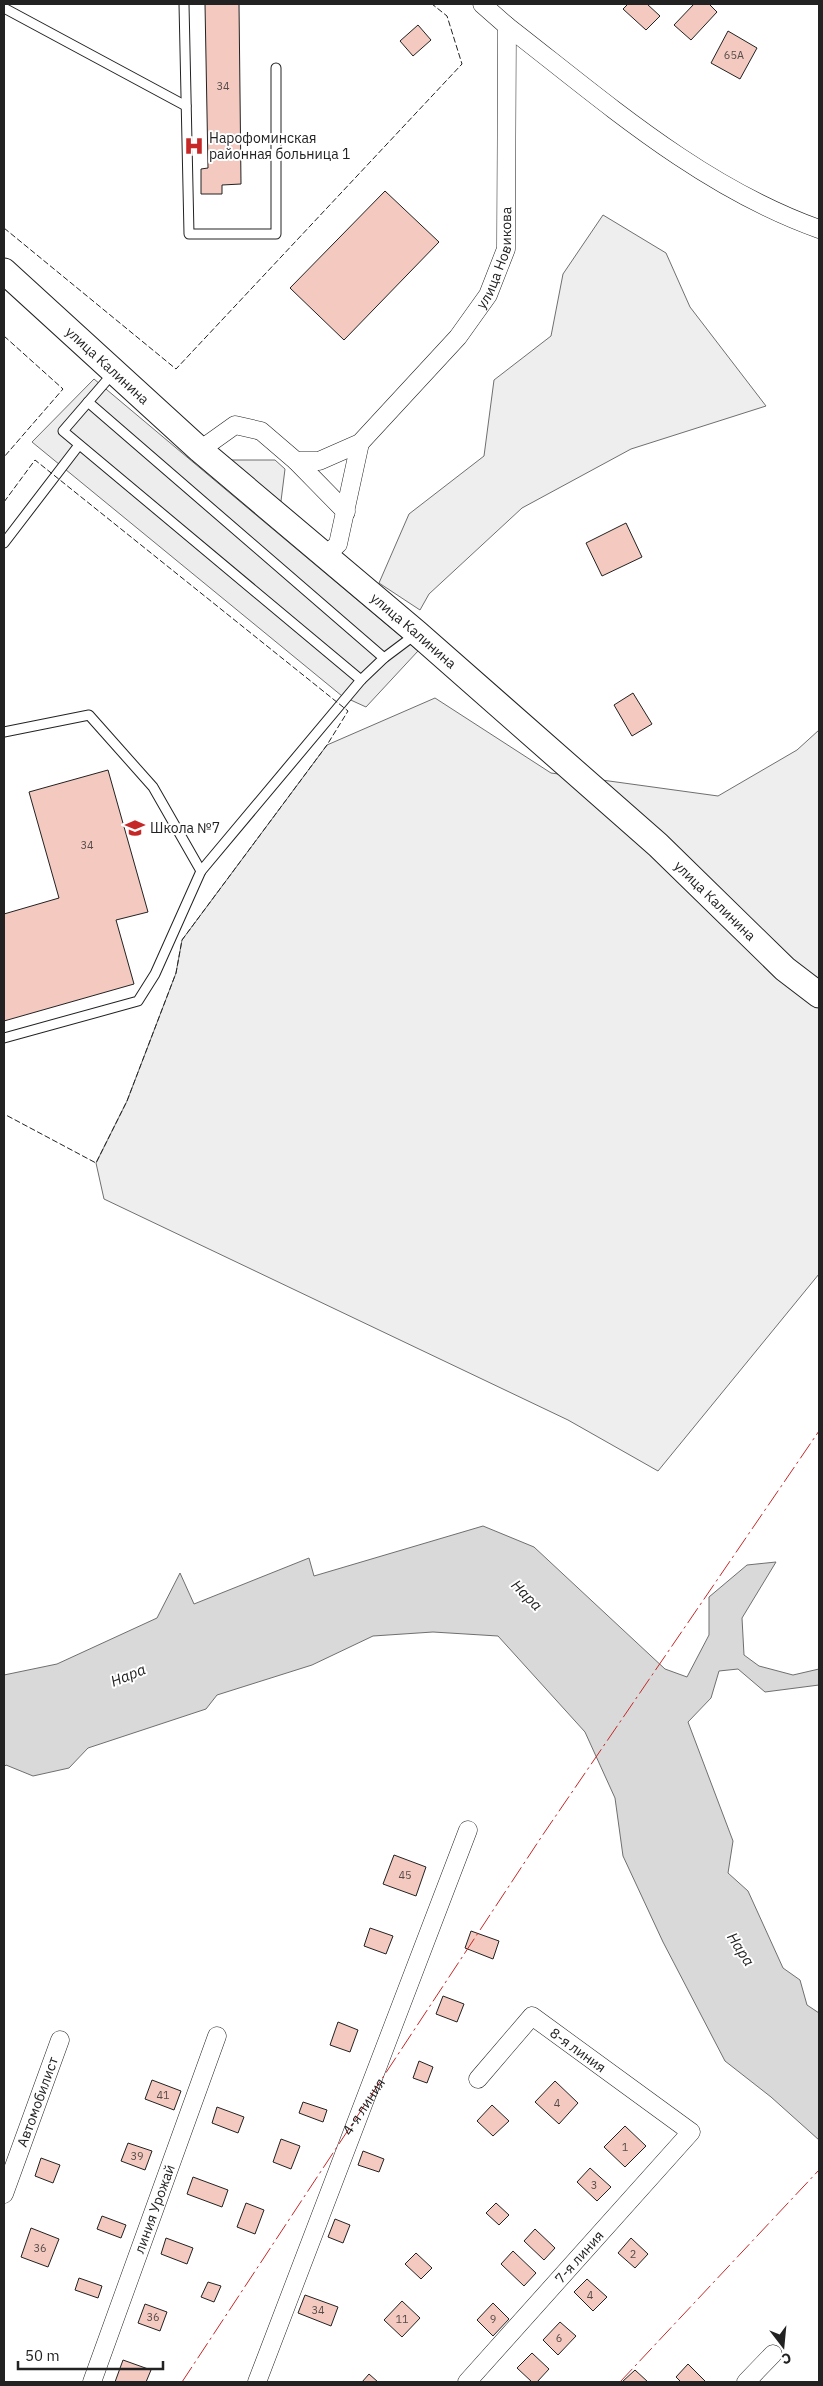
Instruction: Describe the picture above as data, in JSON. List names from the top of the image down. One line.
{"streets":{"street":["улица Новикова","улица Калинина","8-я линия","Автомобилист","4-я линия","линия Урожай","7-я линия"]},"crossings":[["8-я линия","7-я линия"]],"water":["Нара"],"places":{"hospital":["Нарофоминская районная больница 1"],"school or university":["Школа №7"]},"house_numbers":["65А","34","34","45","41","4","1","39","3","36","2","4","34","36","11","9","6"],"scale_bar":"50 m","north":"bottom"}
